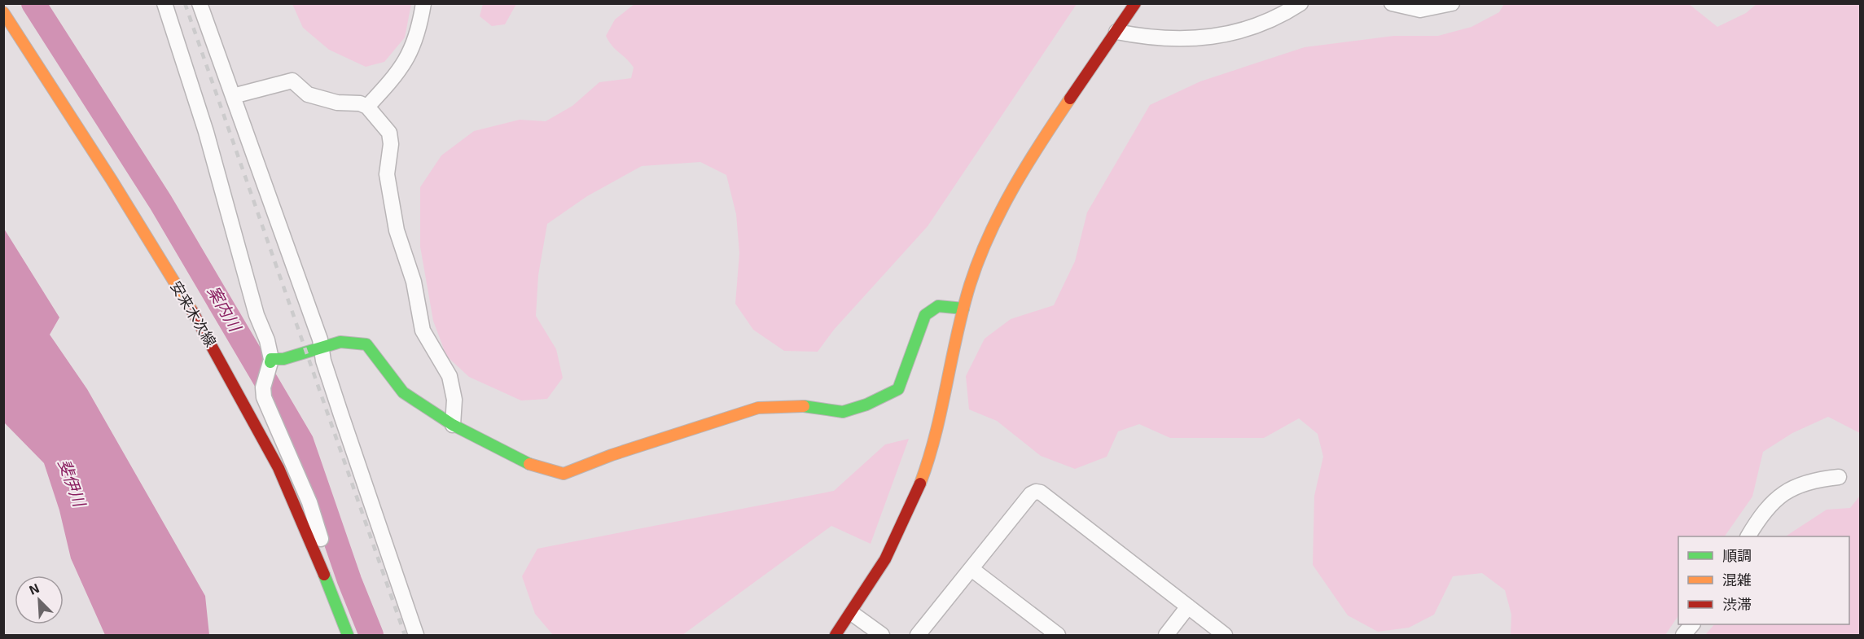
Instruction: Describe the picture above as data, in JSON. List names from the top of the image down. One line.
{"streets":{"street":["安来木次線"]},"water":["案内川","斐伊川"],"legend":["順調","混雑","渋滞"],"north":"top left"}
